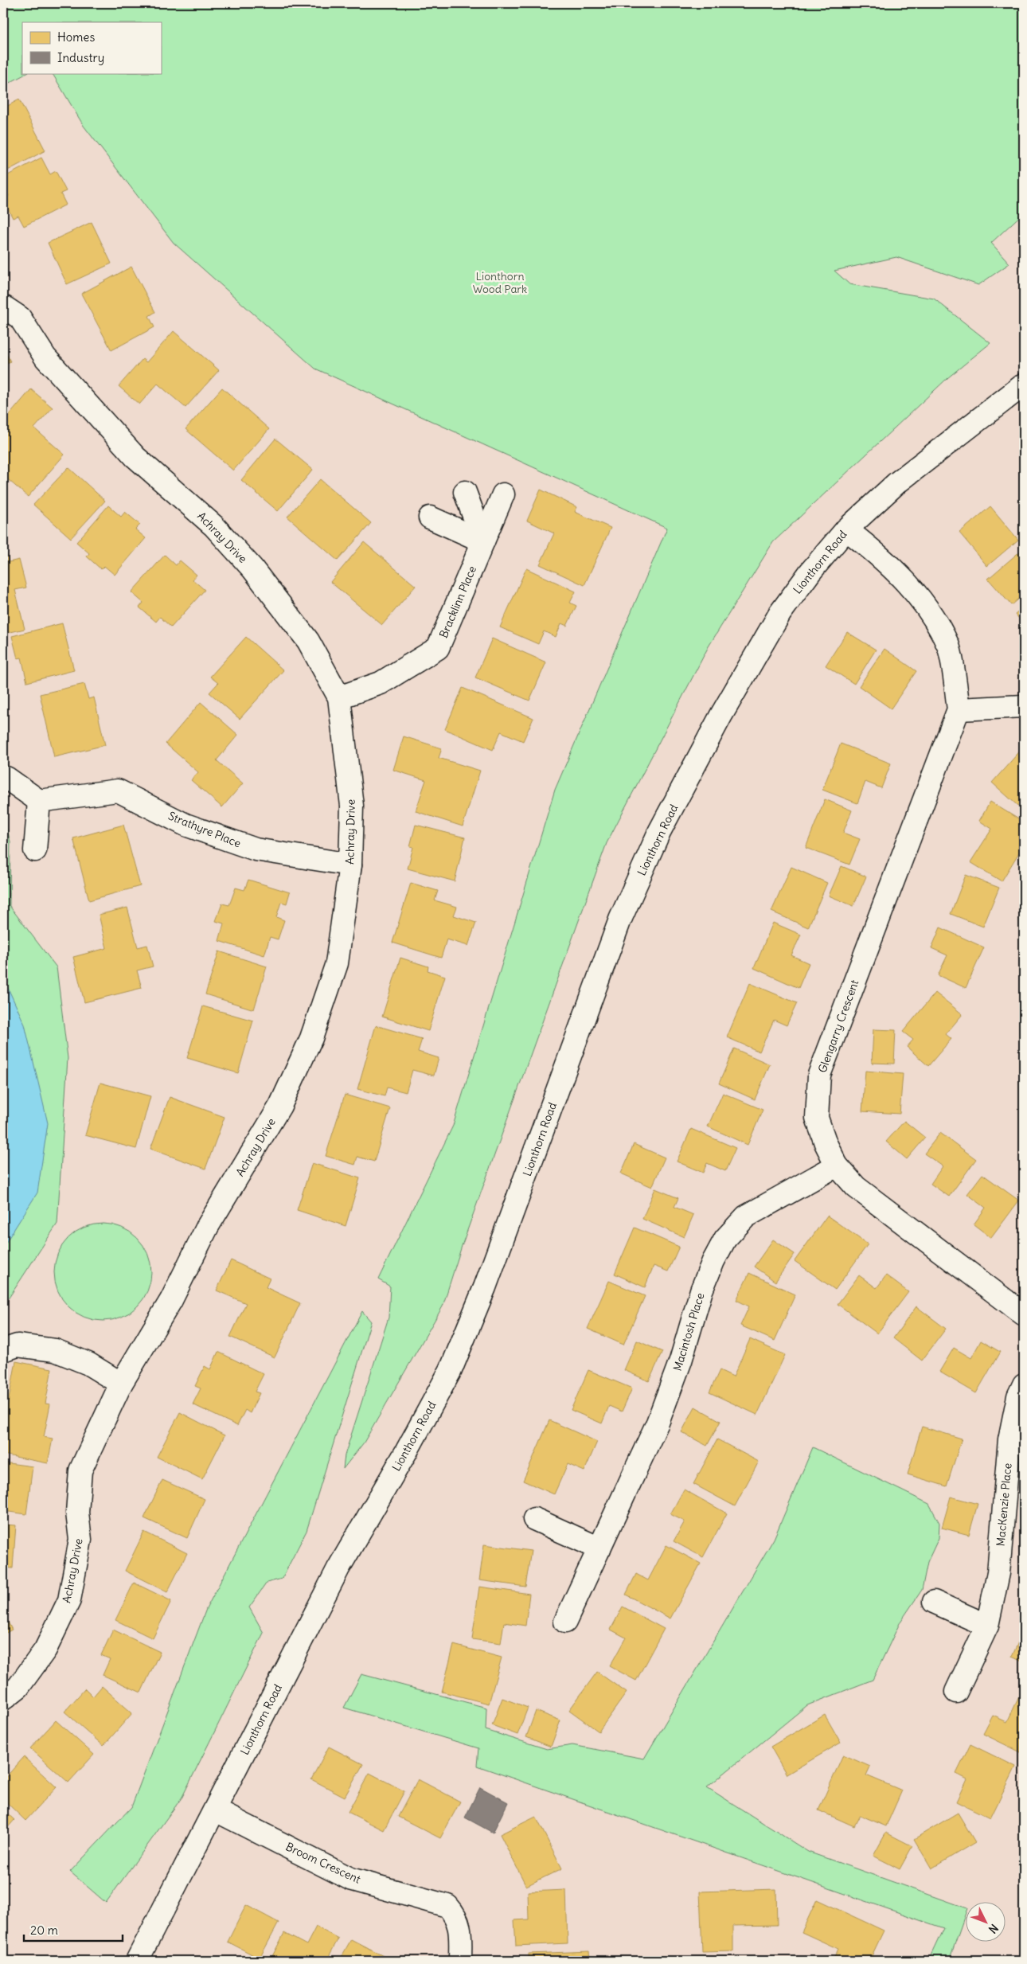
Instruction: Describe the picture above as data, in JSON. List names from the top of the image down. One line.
{"streets":{"street":["Achray Drive","Lionthorn Road","Bracklinn Place","Strathyre Place","Glengarry Crescent","Macintosh Place","MacKenzie Place","Broom Crescent"]},"crossings":[["Achray Drive","Bracklinn Place"],["Achray Drive","Strathyre Place"],["Lionthorn Road","Broom Crescent"],["Glengarry Crescent","Macintosh Place"]],"parks":["Lionthorn Wood Park"],"legend":["Homes","Industry"],"scale_bar":"20 m","north":"bottom right"}
